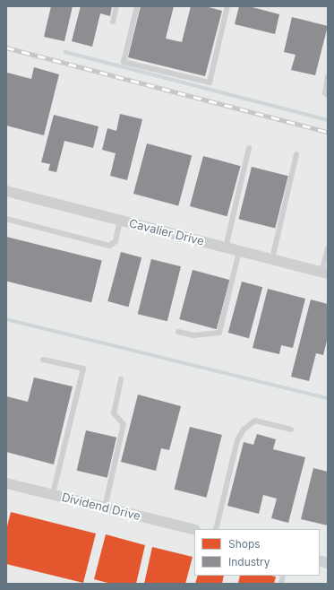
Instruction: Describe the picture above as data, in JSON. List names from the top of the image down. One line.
{"streets":{"street":["Cavalier Drive","Dividend Drive"]},"legend":["Shops","Industry"]}
